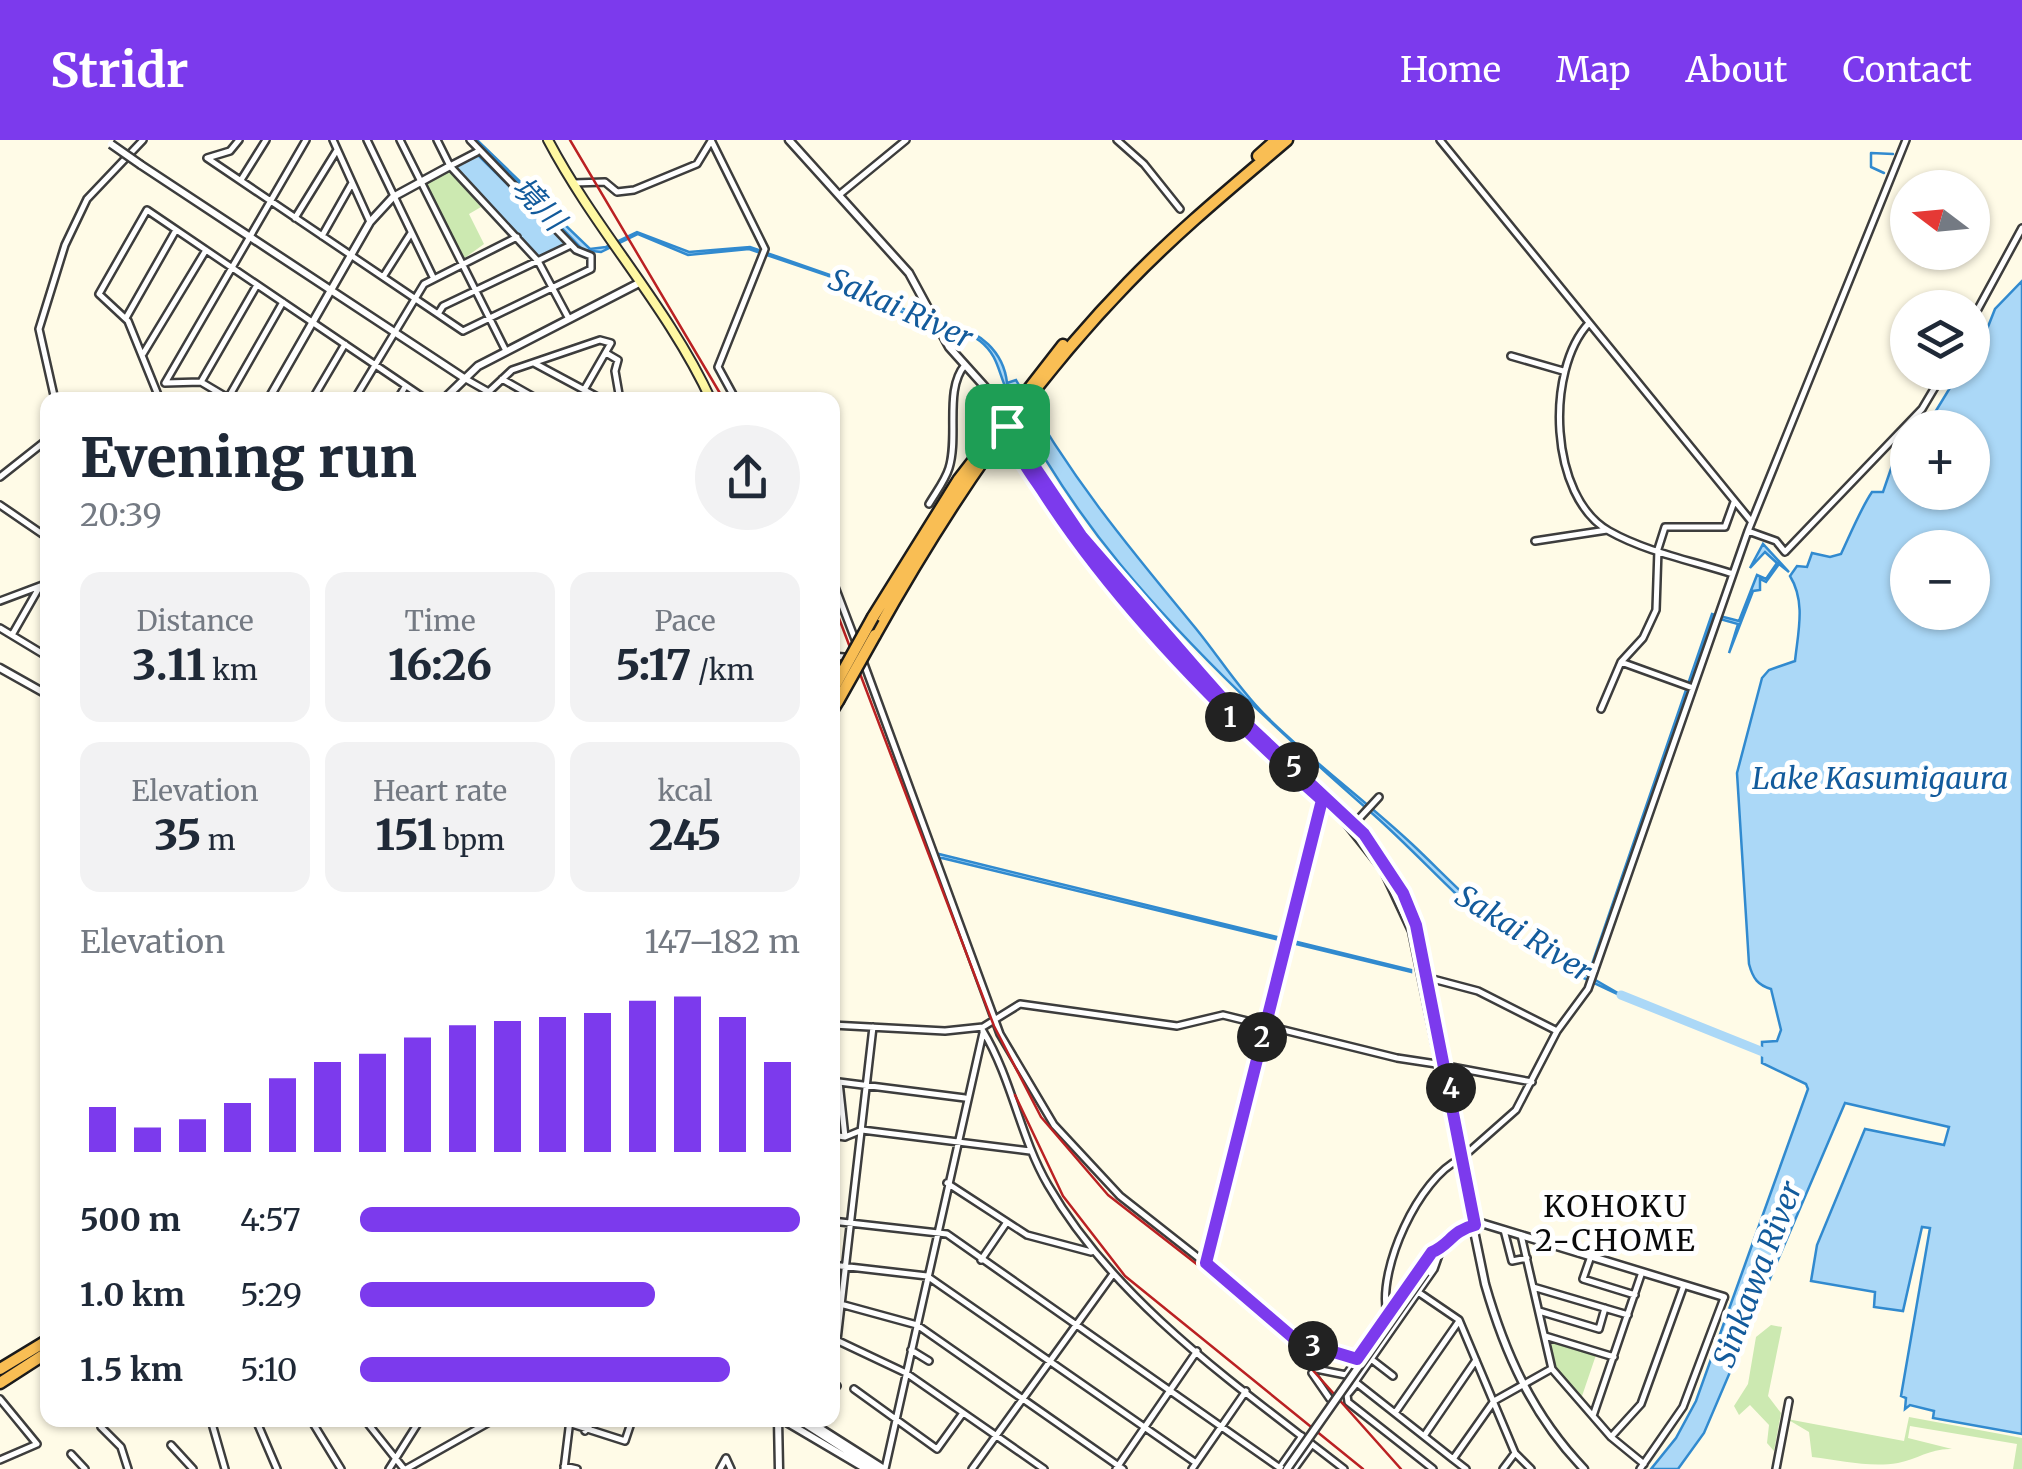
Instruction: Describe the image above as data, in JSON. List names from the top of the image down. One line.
{"districts":["KOHOKU 2-CHOME"],"water":["境川","Sakai River","Lake Kasumigaura","Sinkawa River"],"north":"left","page":{"header":"Stridr","nav":["Home","Map","About","Contact"],"map_buttons":["+","−"],"heading":["Evening run","20:39"],"stats":[["Distance","3.11 km"],["Time","16:26"],["Pace","5:17 /km"],["Elevation","35 m"],["Heart rate","151 bpm"],["kcal","245"]],"pins":["1","5","2","4","3"],"chart":["Elevation","147–182 m"],"list":[{"name":"500 m","note":"4:57"},{"name":"1.0 km","note":"5:29"},{"name":"1.5 km","note":"5:10"}]}}
